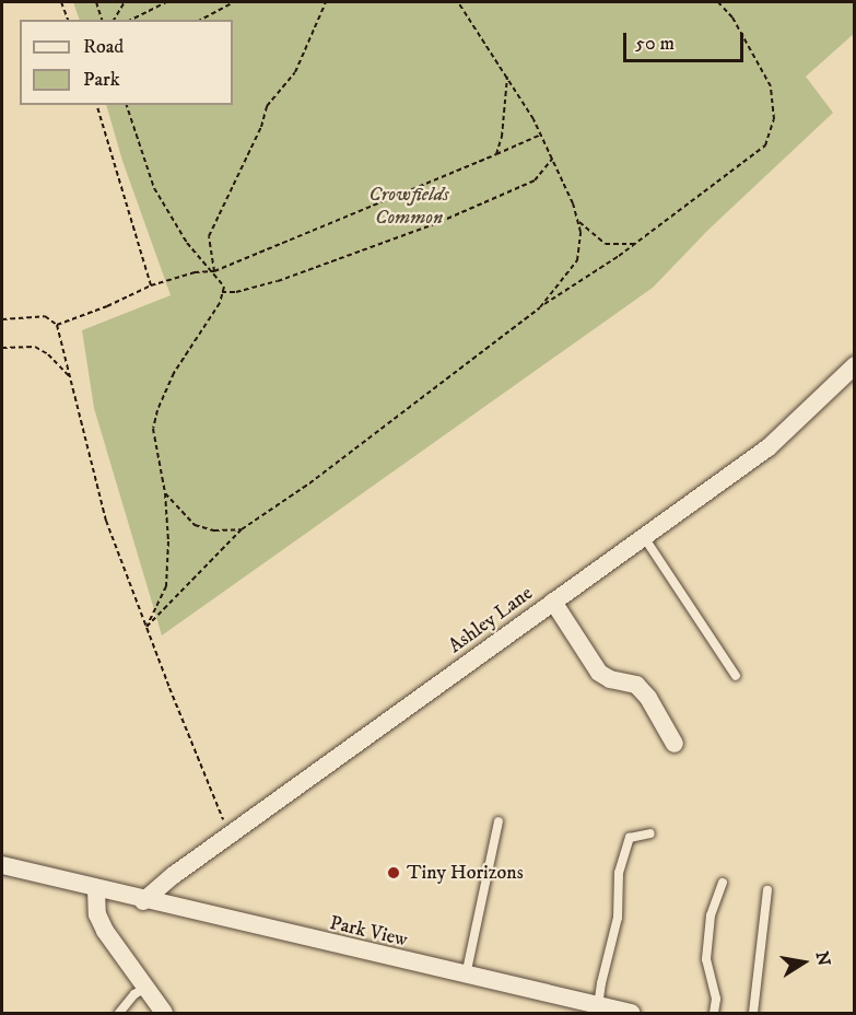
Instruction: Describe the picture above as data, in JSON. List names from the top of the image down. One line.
{"streets":{"street":["Ashley Lane","Park View"]},"crossings":[["Ashley Lane","Park View"]],"parks":["Crowfields Common"],"places":["Tiny Horizons"],"legend":["Road","Park"],"scale_bar":"50 m","north":"right"}
